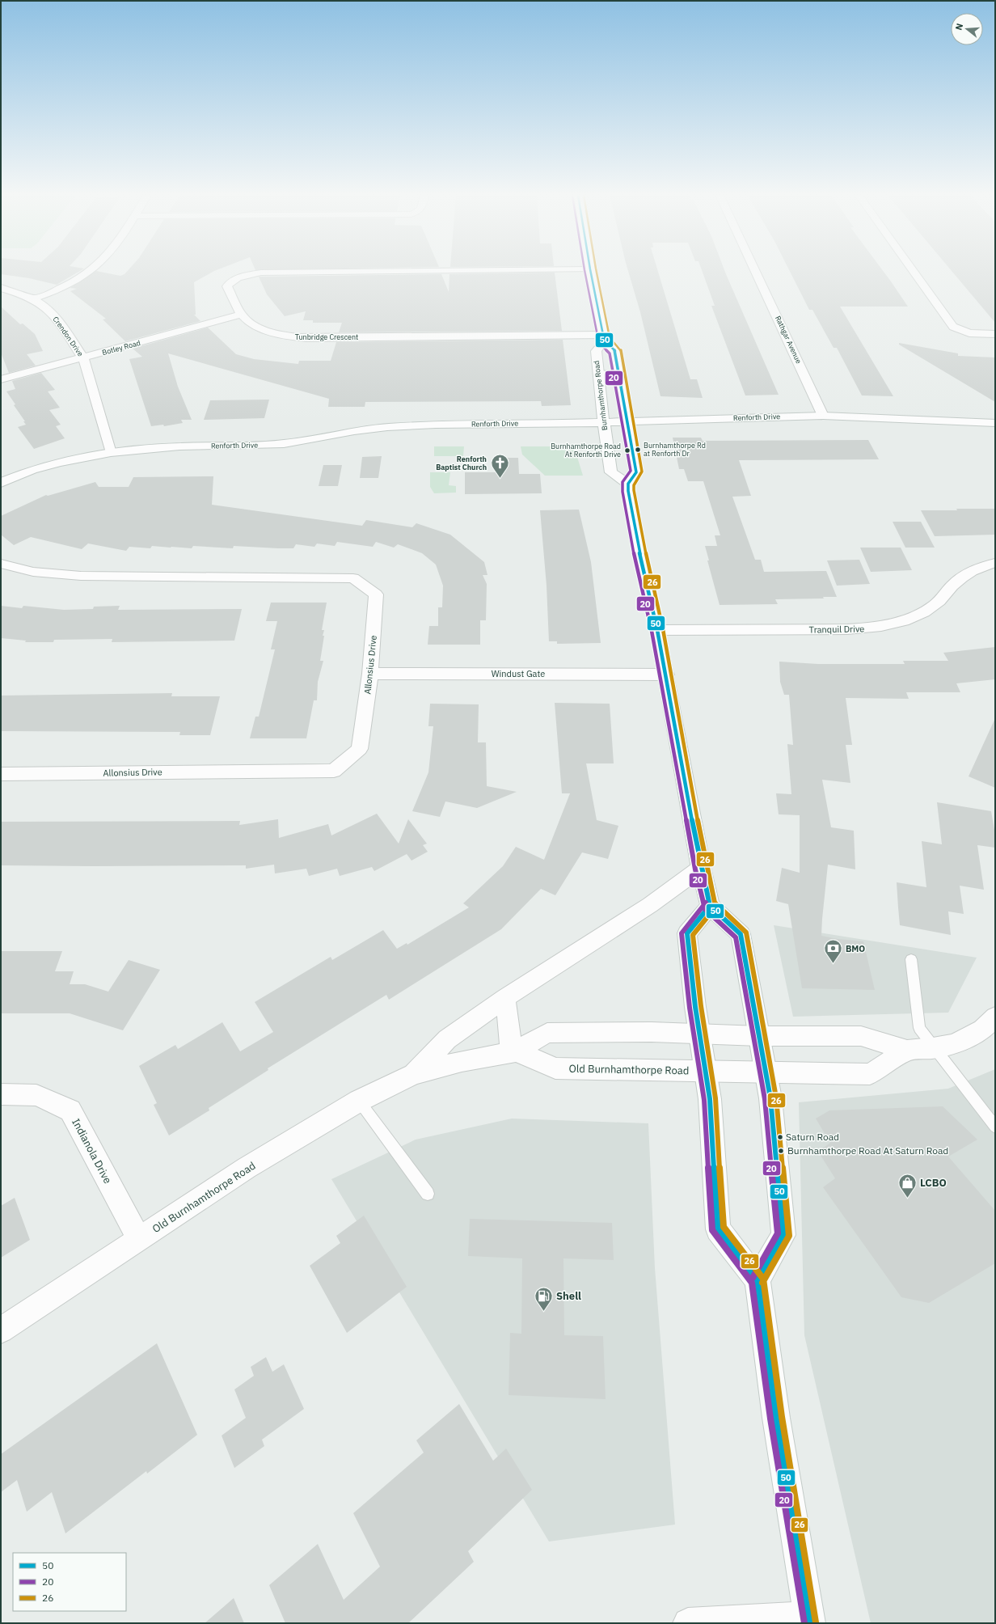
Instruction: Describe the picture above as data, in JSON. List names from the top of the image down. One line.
{"streets":{"street":["Crendon Drive","Tunbridge Crescent","Rathgar Avenue","Botley Road","Burnhamthorpe Road","Renforth Drive","Tranquil Drive","Allonsius Drive","Windust Gate","Old Burnhamthorpe Road","Indianola Drive"]},"crossings":[["Crendon Drive","Botley Road"],["Crendon Drive","Renforth Drive"],["Tunbridge Crescent","Botley Road"],["Tunbridge Crescent","Burnhamthorpe Road"],["Rathgar Avenue","Renforth Drive"],["Burnhamthorpe Road","Renforth Drive"],["Allonsius Drive","Windust Gate"],["Old Burnhamthorpe Road","Indianola Drive"]],"places":{"other":["Burnhamthorpe Rd at Renforth Dr","Burnhamthorpe Road At Renforth Drive","Saturn Road","Burnhamthorpe Road At Saturn Road"],"church":["Renforth Baptist Church"],"bank":["BMO"],"shop":["LCBO"],"fuel station":["Shell"]},"lines":["transit line 50","transit line 20","transit line 26"],"legend":["50","20","26"],"north":"left"}
